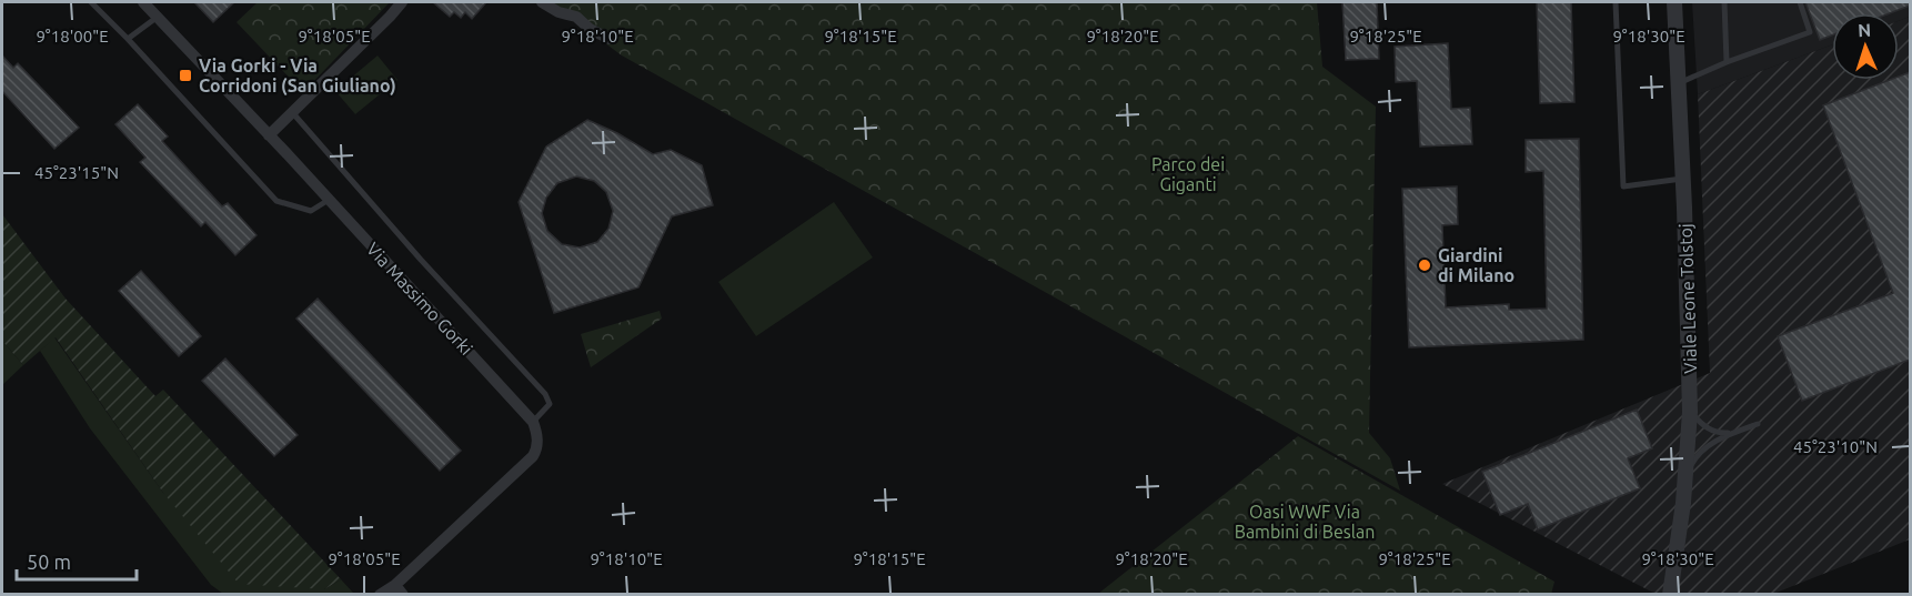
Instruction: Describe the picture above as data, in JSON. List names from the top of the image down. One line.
{"streets":{"street":["Via Massimo Gorki","Viale Leone Tolstoj"]},"parks":["Parco dei Giganti","Oasi WWF Via Bambini di Beslan"],"places":{"transit":["Via Gorki - Via Corridoni (San Giuliano)"],"other":["Giardini di Milano"]},"scale_bar":"50 m","north":"top","coordinates":["9°18'00\"E","9°18'05\"E","9°18'10\"E","9°18'15\"E","9°18'20\"E","9°18'25\"E","9°18'30\"E","45°23'15\"N","45°23'10\"N"]}
